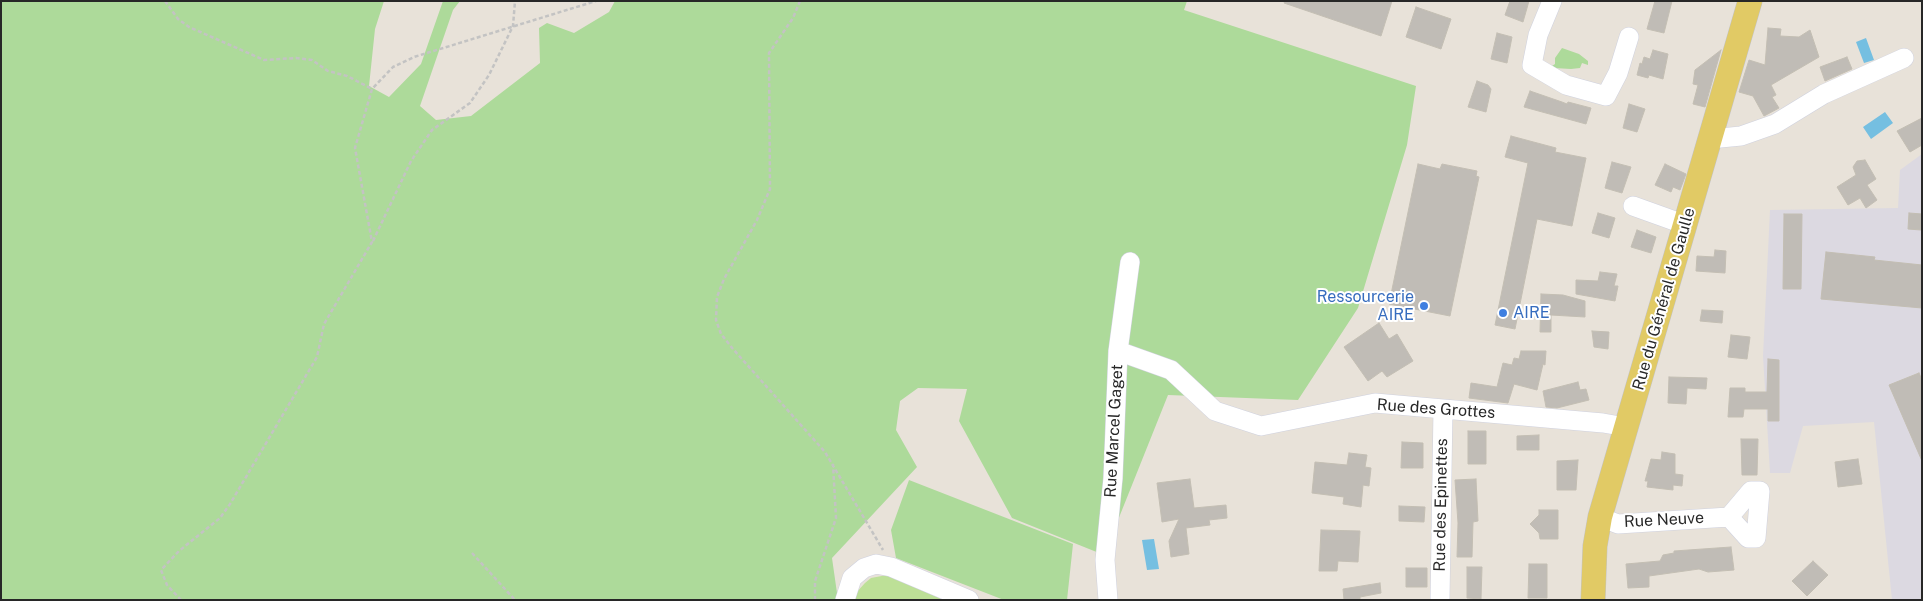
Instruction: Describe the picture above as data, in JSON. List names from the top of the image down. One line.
{"streets":{"main road":["Rue du Général de Gaulle"],"street":["Rue des Grottes","Rue Marcel Gaget","Rue des Epinettes","Rue Neuve"]},"crossings":[["Rue du Général de Gaulle","Rue des Grottes"],["Rue du Général de Gaulle","Rue Neuve"],["Rue des Grottes","Rue Marcel Gaget"],["Rue des Grottes","Rue des Epinettes"]],"places":["Ressourcerie AIRE","AIRE"]}
